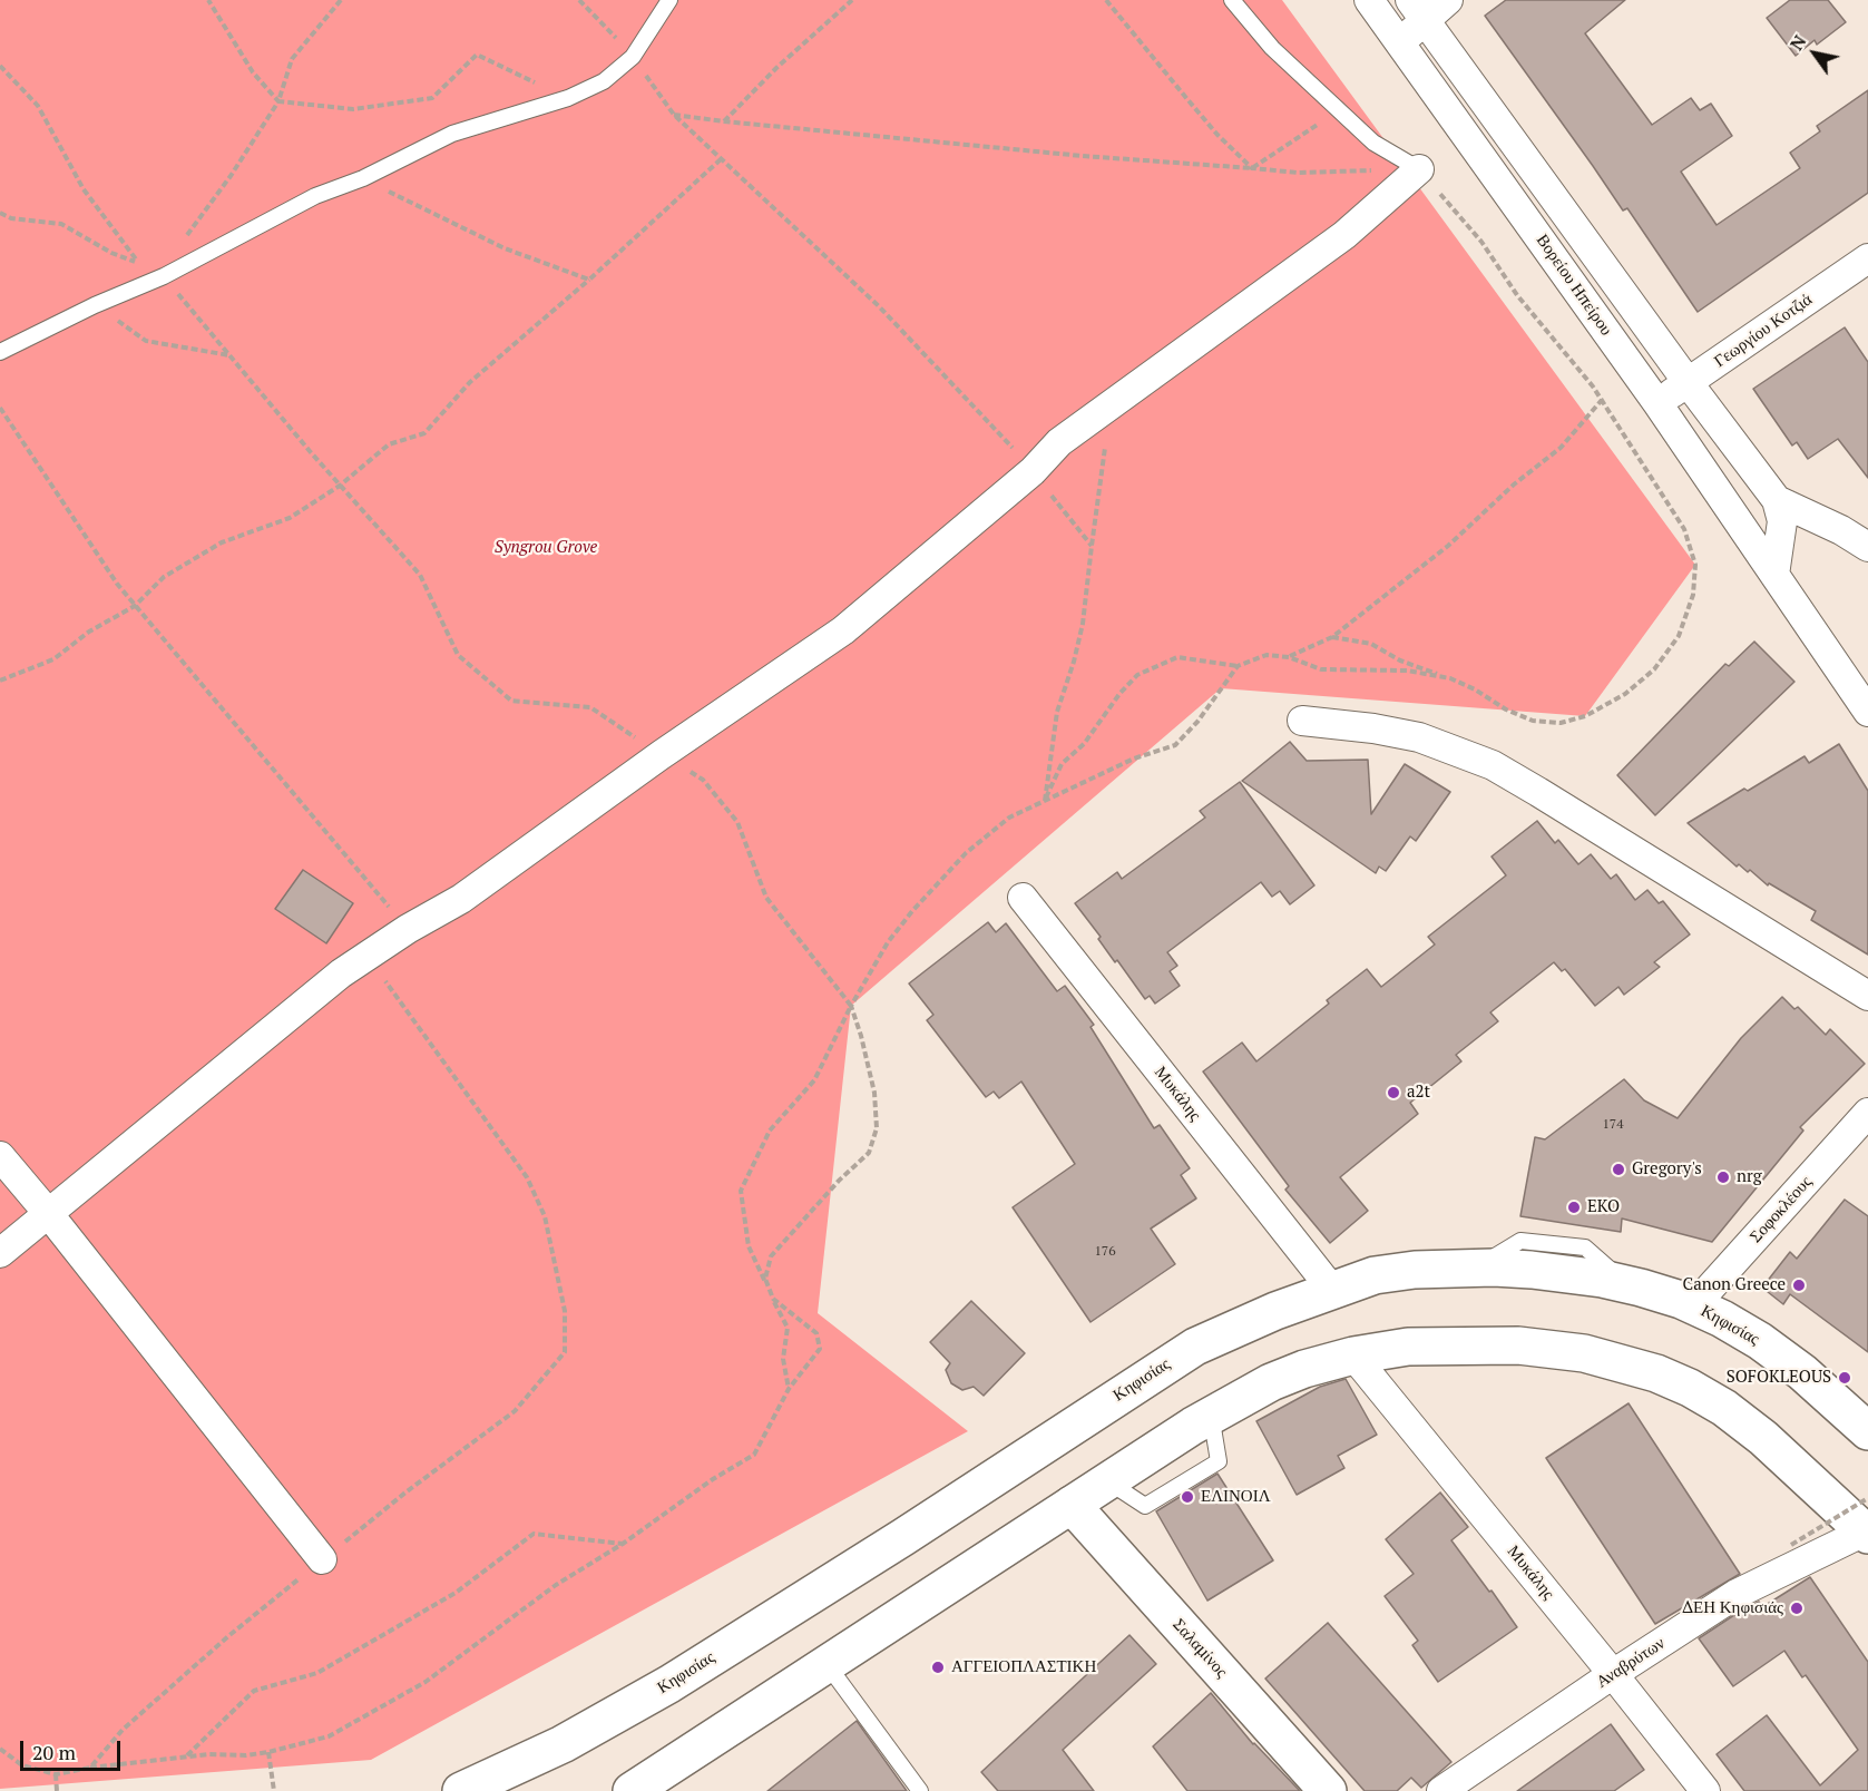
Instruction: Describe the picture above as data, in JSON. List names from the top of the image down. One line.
{"streets":{"main road":["Κηφισίας","Σαλαμίνος"],"street":["Βορείου Ηπείρου","Γεωργίου Κοτζιά","Μυκάλης","Σοφοκλέους","Αναβρύτων"]},"crossings":[["Βορείου Ηπείρου","Γεωργίου Κοτζιά"],["Μυκάλης","Κηφισίας"],["Μυκάλης","Αναβρύτων"],["Σοφοκλέους","Κηφισίας"]],"parks":["Syngrou Grove"],"places":["a2t","Gregory's","nrg","EKO","Canon Greece","SOFOKLEOUS","ΕΛΙΝΟΙΛ","ΔΕΗ Κηφισιάς","ΑΓΓΕΙΟΠΛΑΣΤΙΚΗ"],"house_numbers":["174","176"],"scale_bar":"20 m","north":"top left"}
